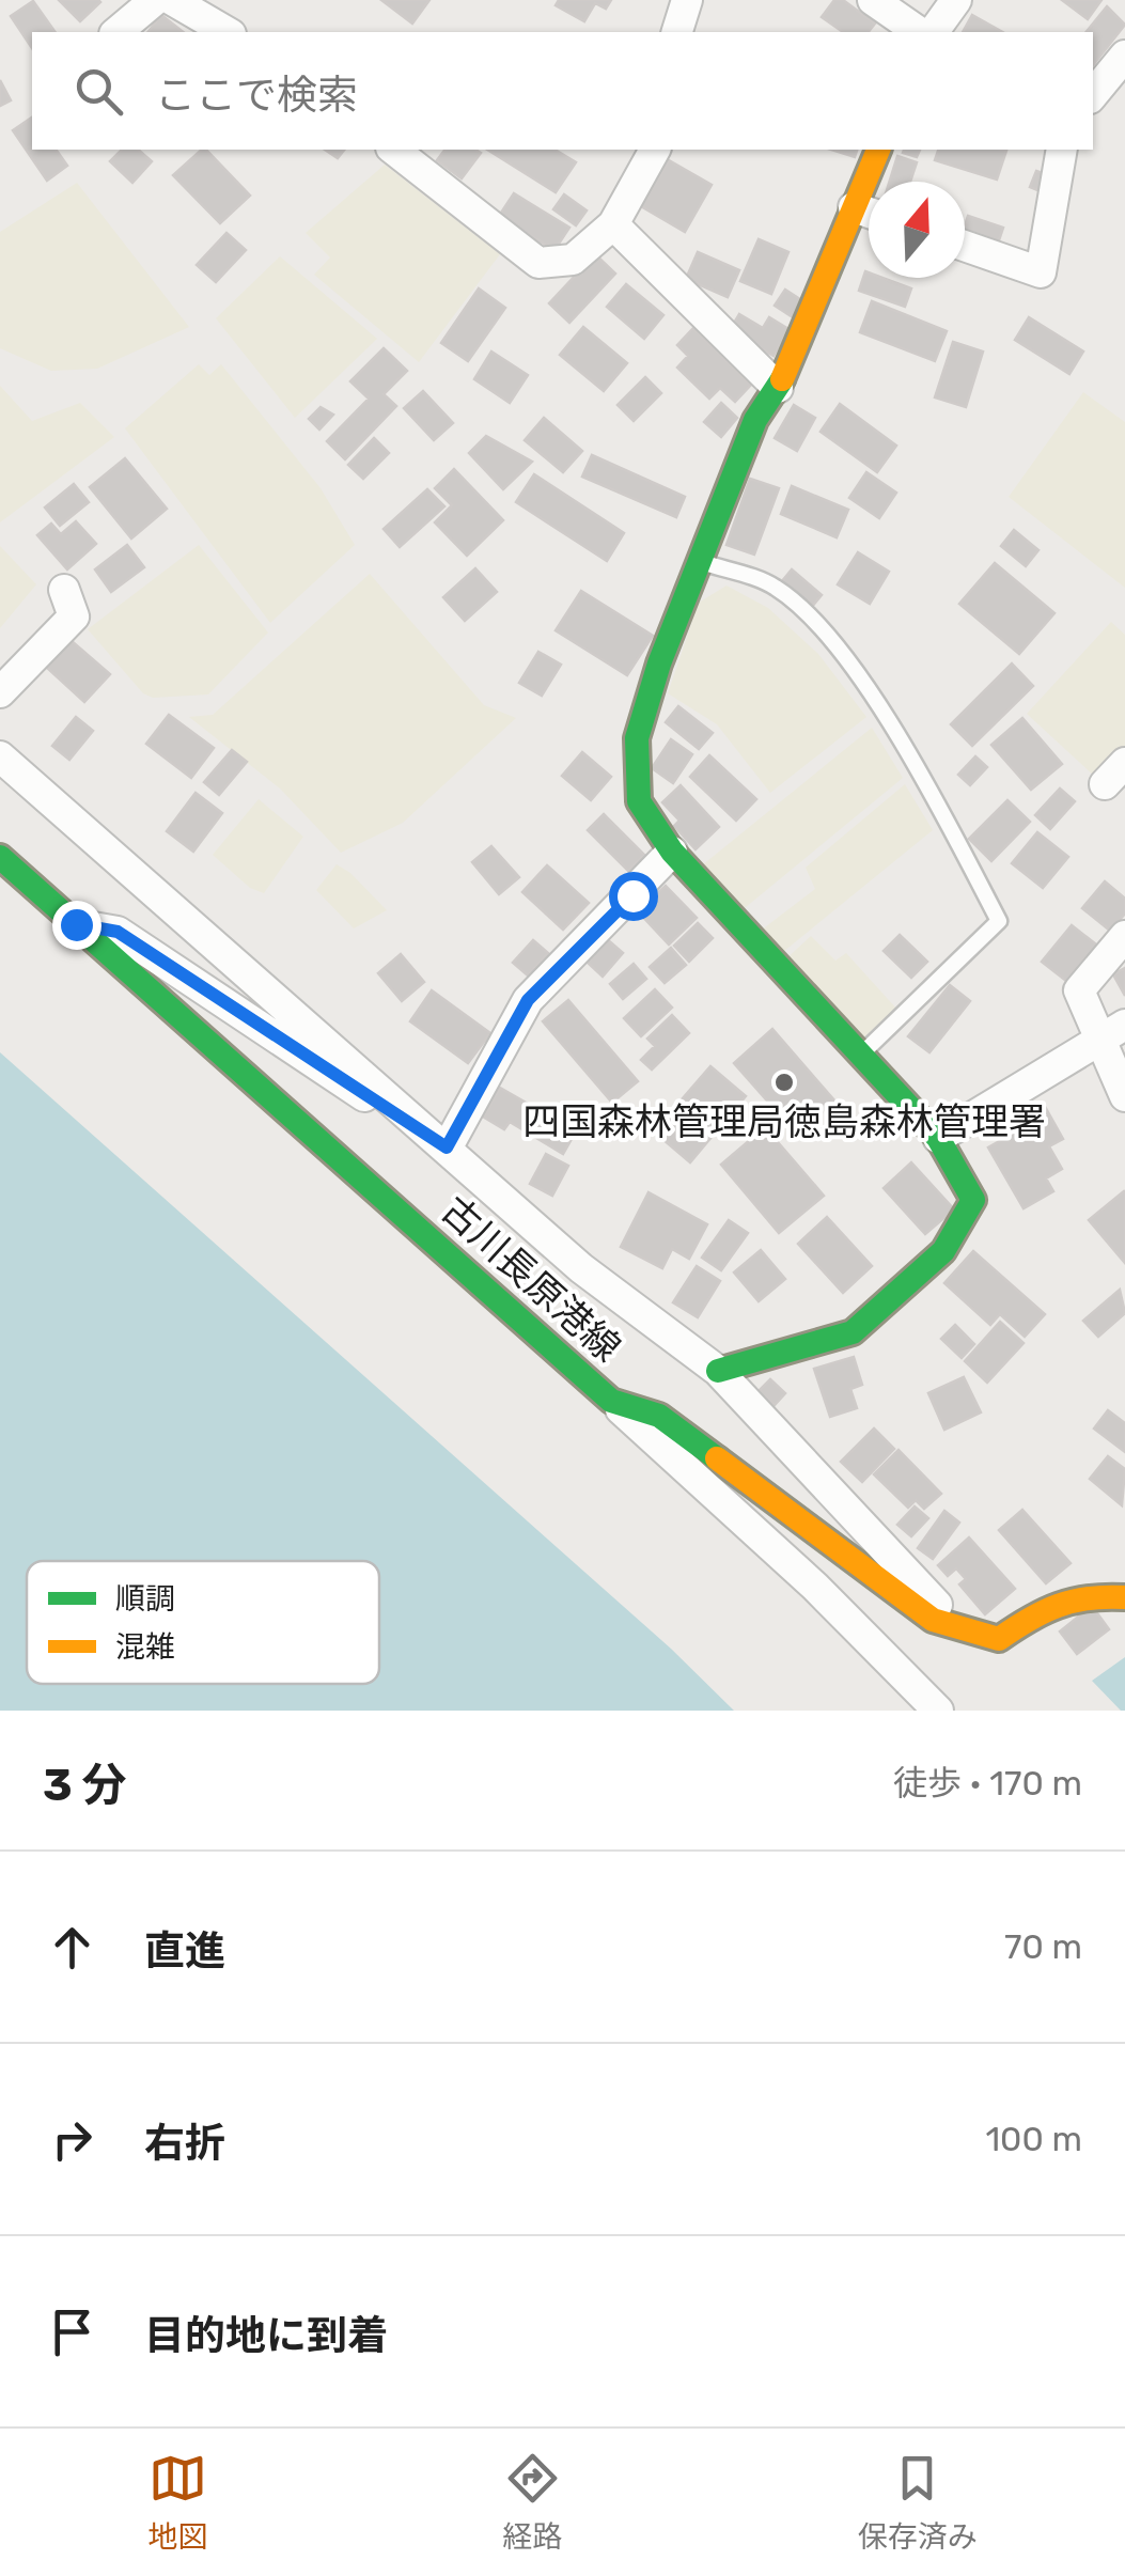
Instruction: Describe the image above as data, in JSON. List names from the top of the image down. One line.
{"streets":{"street":["古川長原港線"]},"places":["四国森林管理局徳島森林管理署"],"legend":["順調","混雑"],"north":"top","page":{"search":"ここで検索","heading":["3 分","徒歩 · 170 m"],"list":[["直進","70 m"],["右折","100 m"],"目的地に到着"],"nav":["地図","経路","保存済み"]}}
